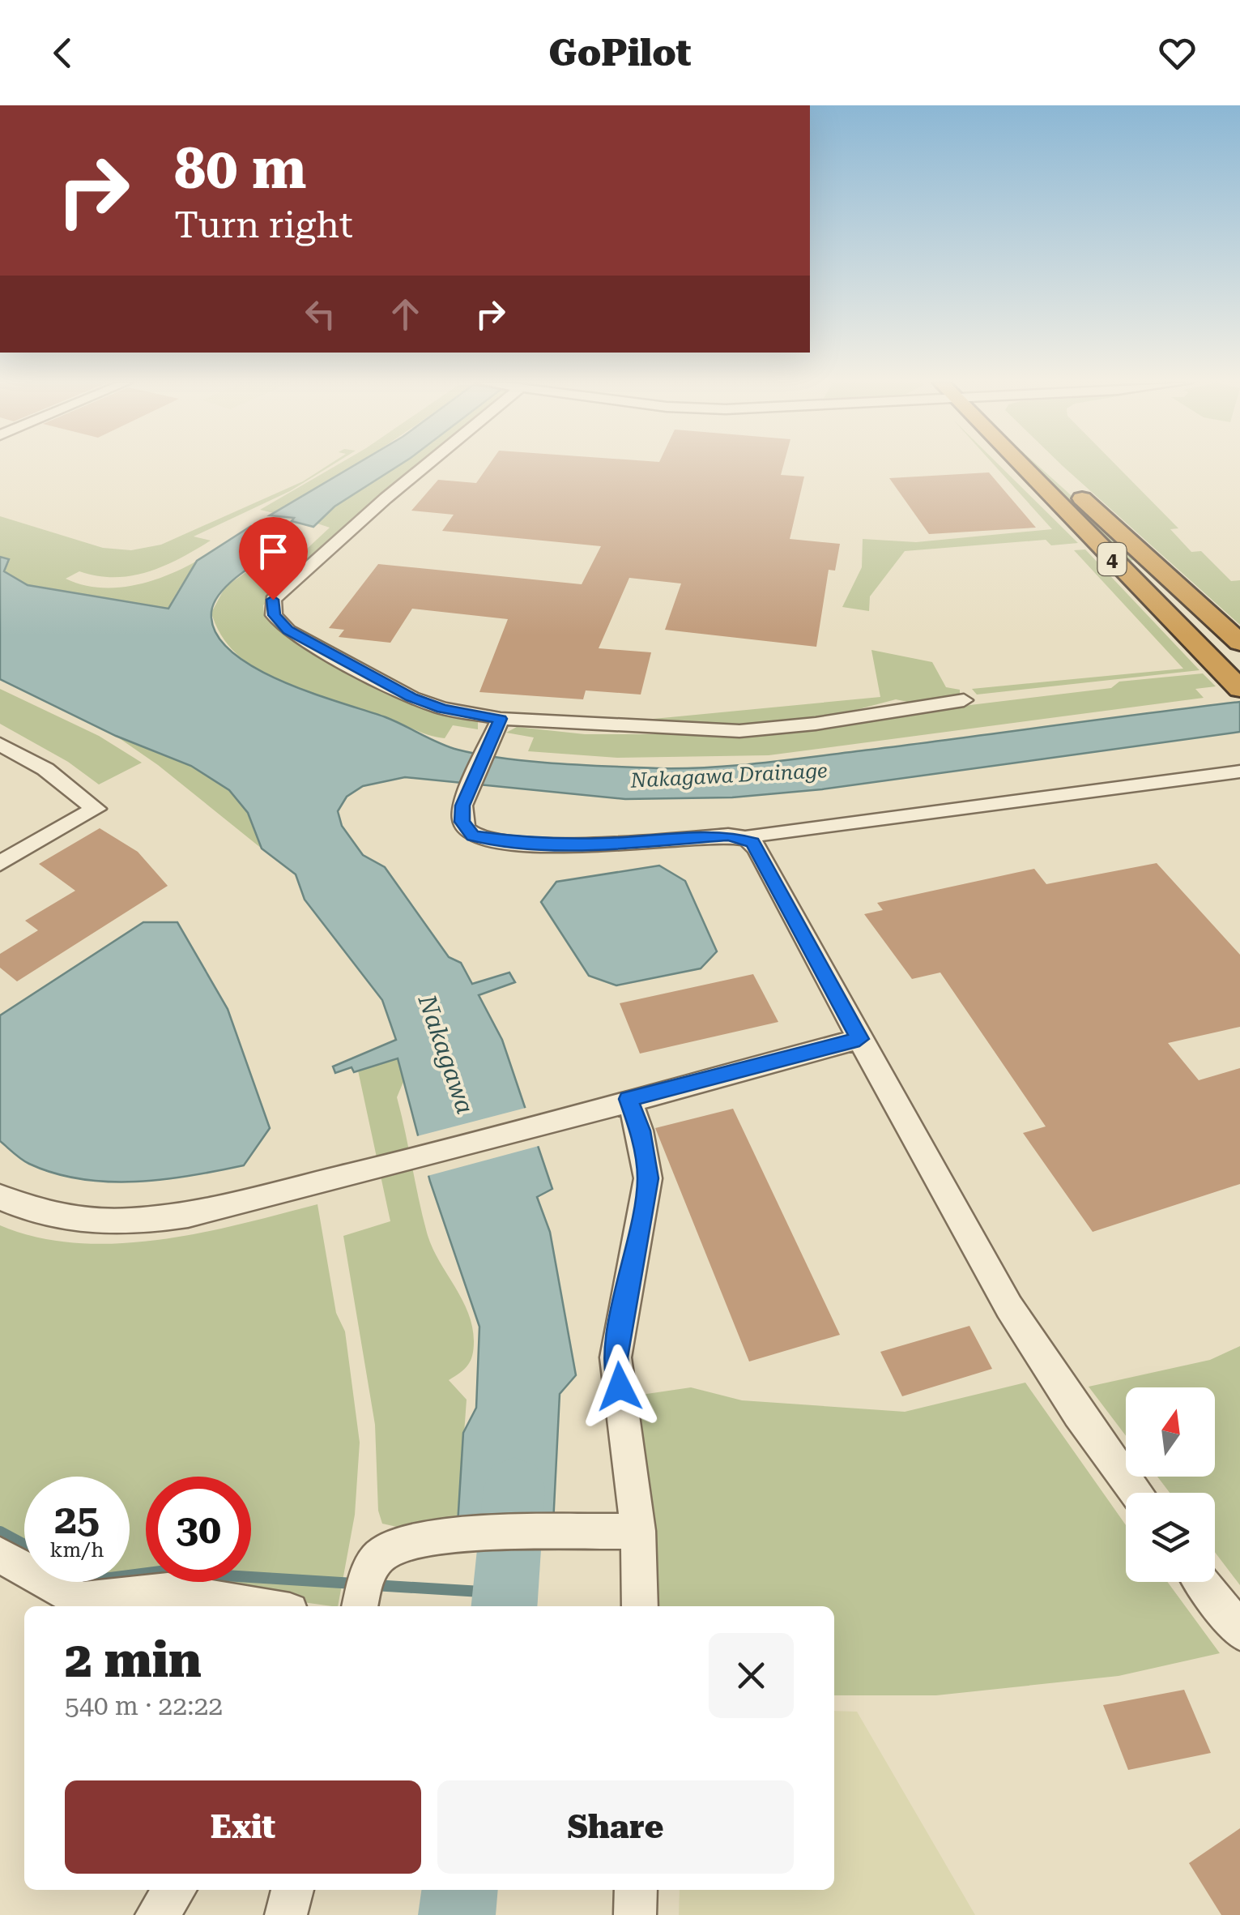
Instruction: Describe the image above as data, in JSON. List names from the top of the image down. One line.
{"streets":{"highway":["4"]},"water":["Nakagawa Drainage","Nakagawa"],"north":"top","page":{"header":"GoPilot","turn":["80 m","Turn right"],"speed":"25 km/h","limit":"30","heading":["2 min","540 m · 22:22"],"buttons":["Exit","Share"]}}
